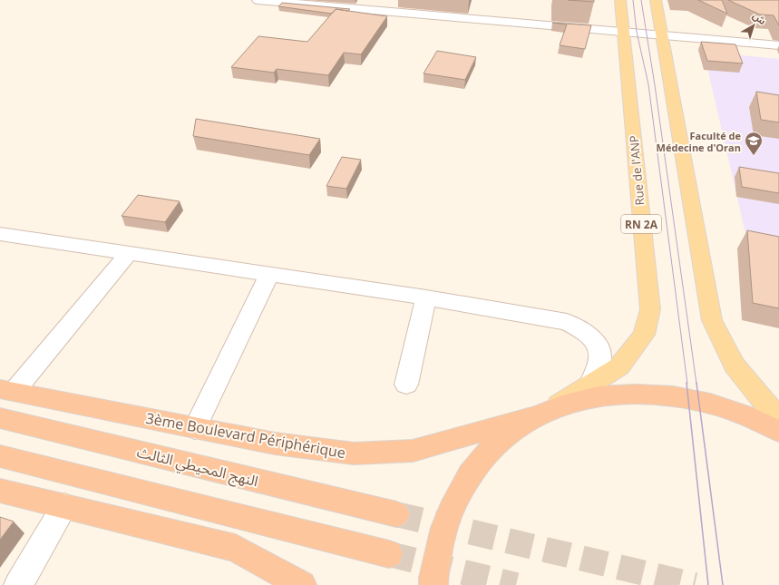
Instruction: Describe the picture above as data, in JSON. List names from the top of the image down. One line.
{"streets":{"highway":["3ème Boulevard Périphérique","النهج المحيطي الثالث"],"main road":["Rue de l'ANP","RN 2A"]},"places":{"school or university":["Faculté de Médecine d'Oran"]},"north":"top right"}
